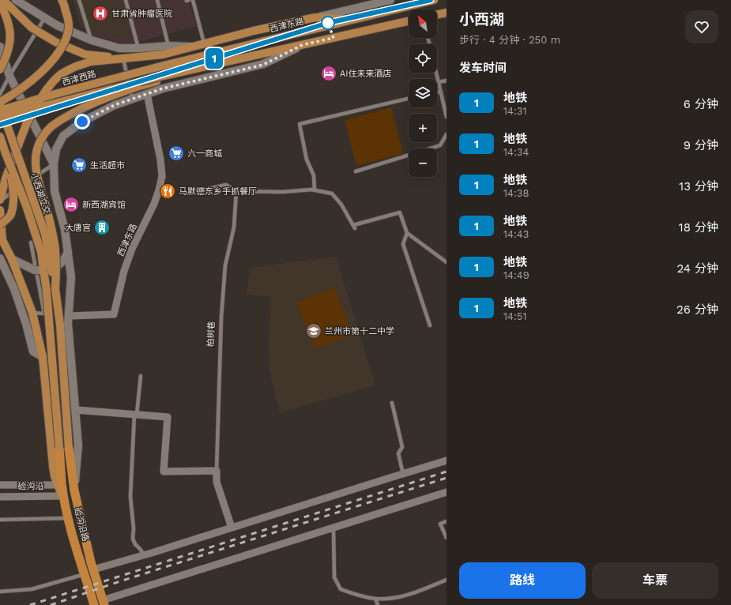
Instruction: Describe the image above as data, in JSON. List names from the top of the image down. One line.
{"streets":{"highway":["硷沟沿路"],"main road":["西津东路","西津西路","小西湖立交"],"street":["柏树巷","硷沟沿"]},"crossings":[["西津东路","西津西路"]],"places":{"hospital":["甘肃省肿瘤医院"],"hotel":["AI住未来酒店","新西湖宾馆"],"supermarket":["六一商城","生活超市"],"restaurant":["马默德东乡手抓餐厅"],"building":["大唐宫"],"school or university":["兰州市第十二中学"]},"lines":["metro line 1"],"north":"top left","page":{"on_map":"1","heading":[["小西湖","步行 · 4 分钟 · 250 m"],"发车时间"],"map_buttons":["+","−"],"list":[{"mark":"1","name":"地铁","note":"14:31","value":"6 分钟"},{"mark":"1","name":"地铁","note":"14:34","value":"9 分钟"},{"mark":"1","name":"地铁","note":"14:38","value":"13 分钟"},{"mark":"1","name":"地铁","note":"14:43","value":"18 分钟"},{"mark":"1","name":"地铁","note":"14:49","value":"24 分钟"},{"mark":"1","name":"地铁","note":"14:51","value":"26 分钟"}],"buttons":["路线","车票"]}}
